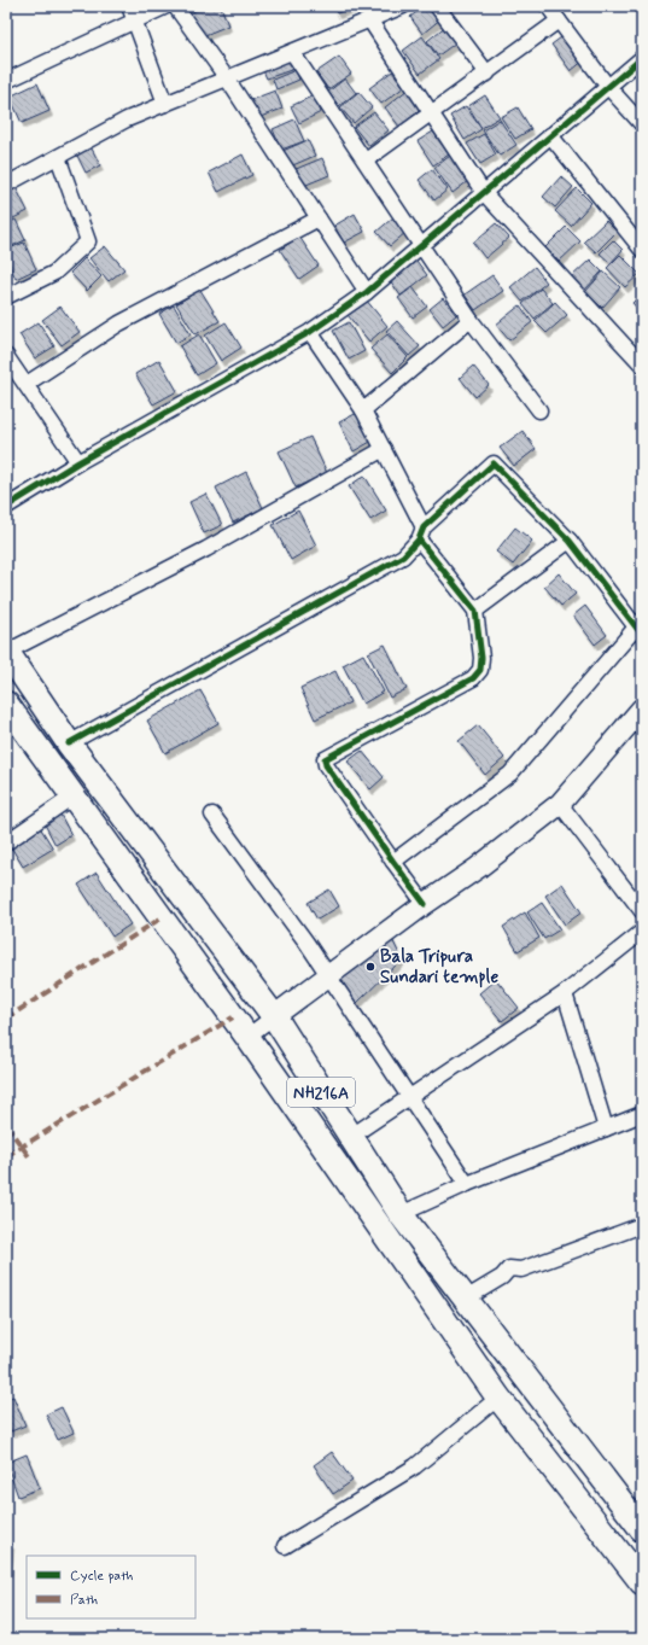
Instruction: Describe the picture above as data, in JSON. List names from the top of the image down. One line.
{"streets":{"highway":["NH216A"]},"places":["Bala Tripura Sundari temple"],"legend":["Cycle path","Path"]}
